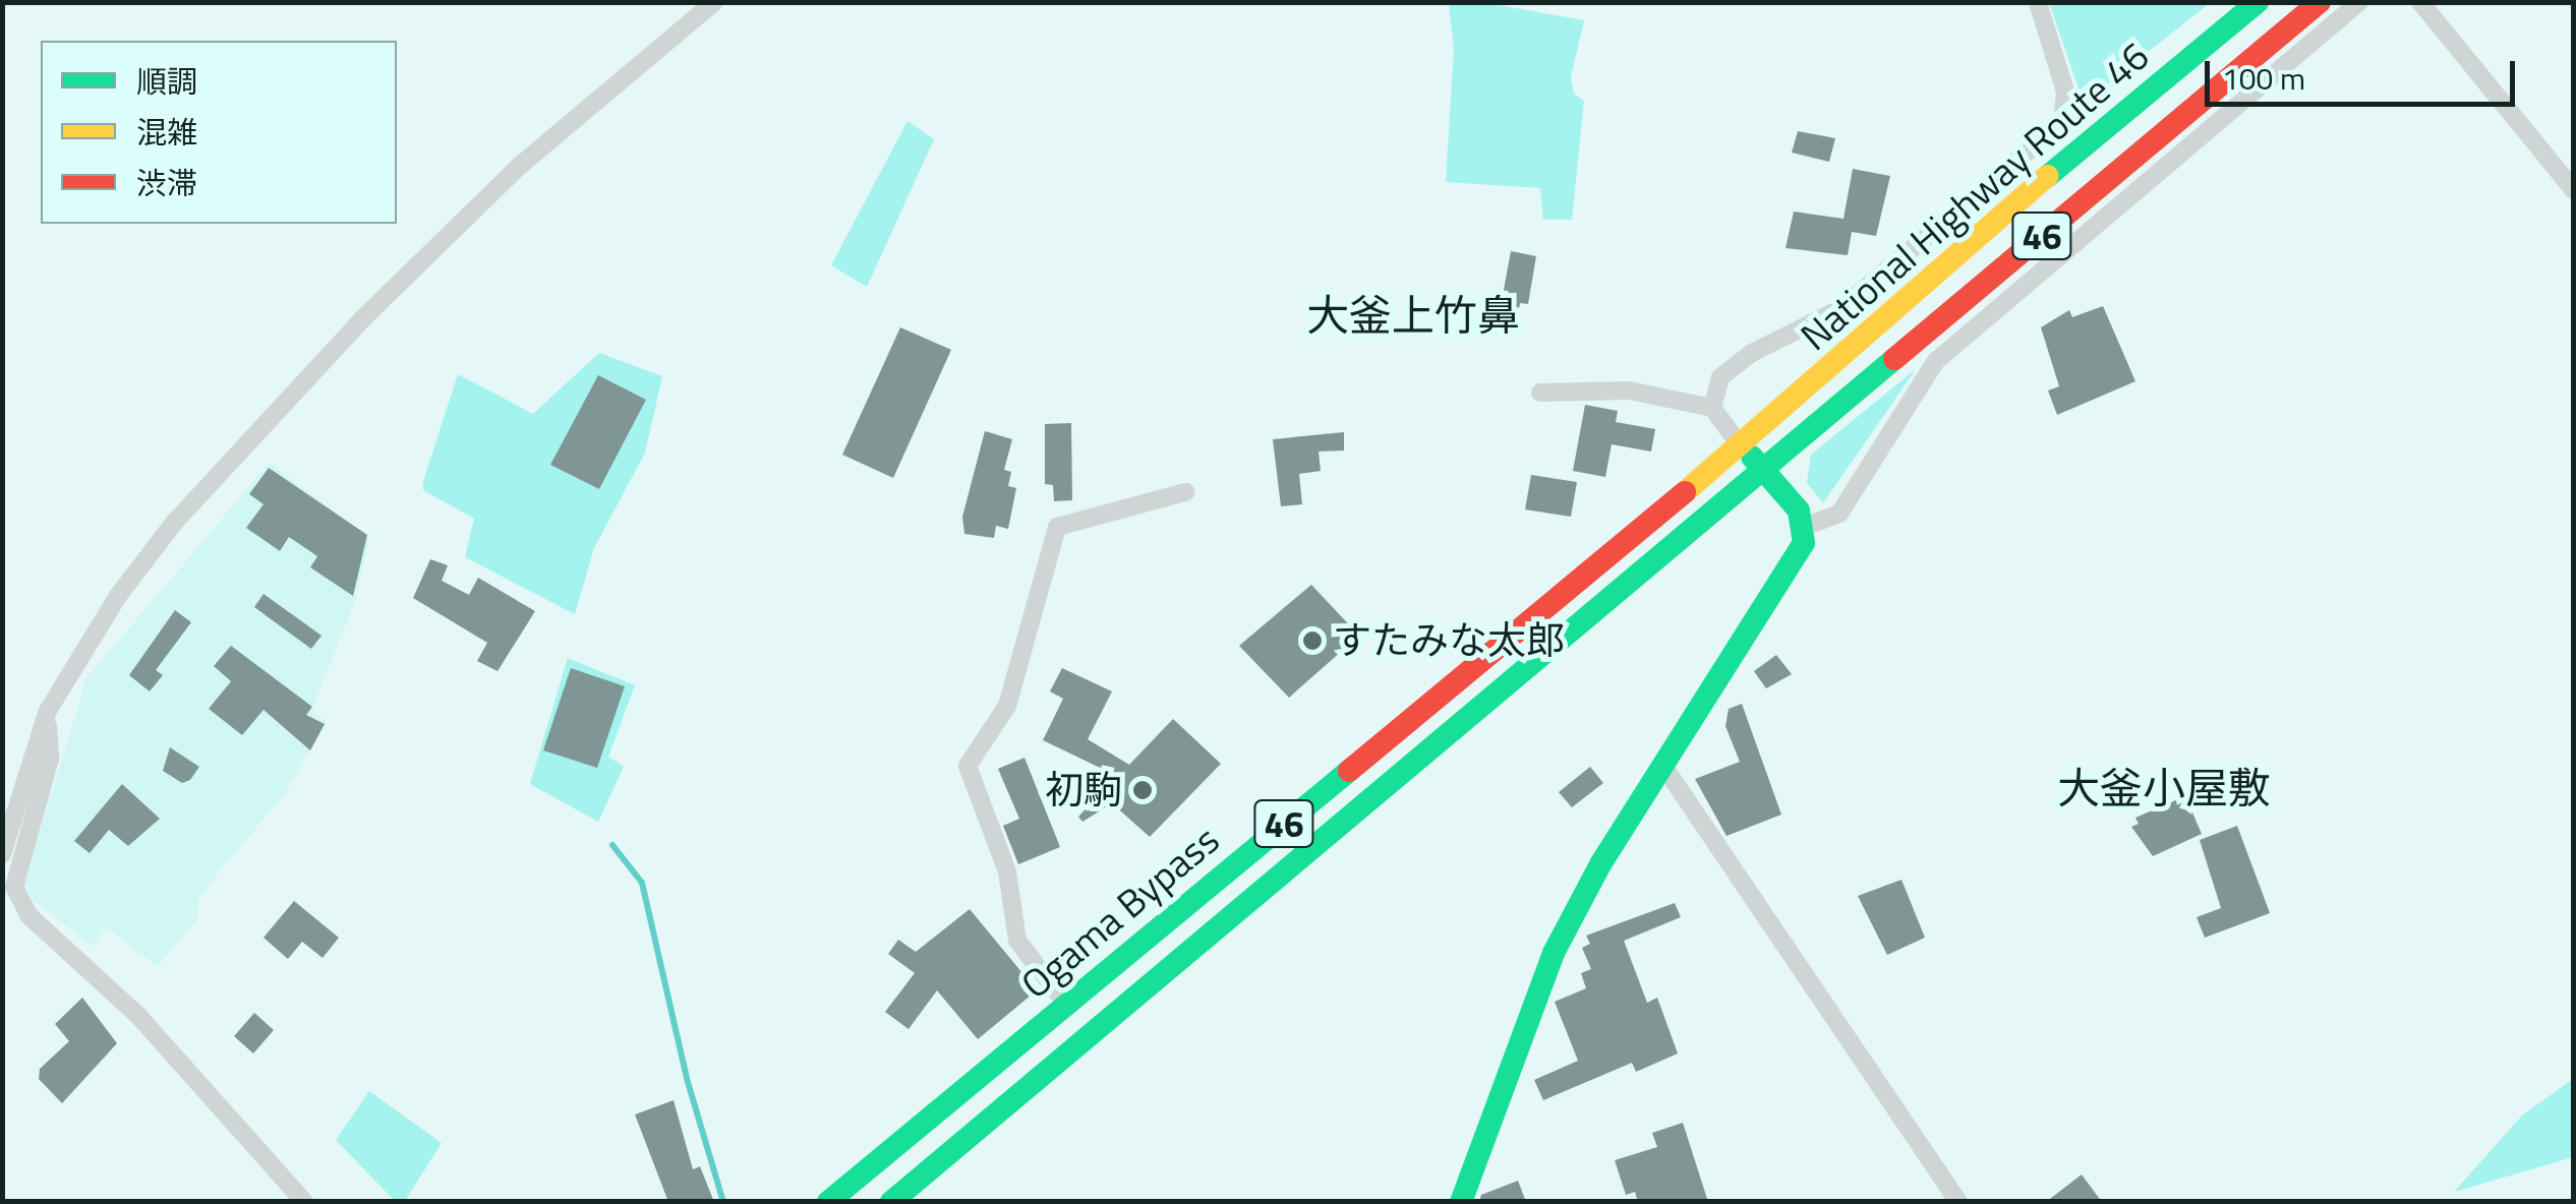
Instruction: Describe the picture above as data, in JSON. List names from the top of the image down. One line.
{"streets":{"main road":["National Highway Route 46","46","Ogama Bypass"]},"crossings":[["National Highway Route 46","Ogama Bypass"]],"districts":["大釜上竹鼻","大釜小屋敷"],"places":["すたみな太郎","初駒"],"legend":["順調","混雑","渋滞"],"scale_bar":"100 m"}
